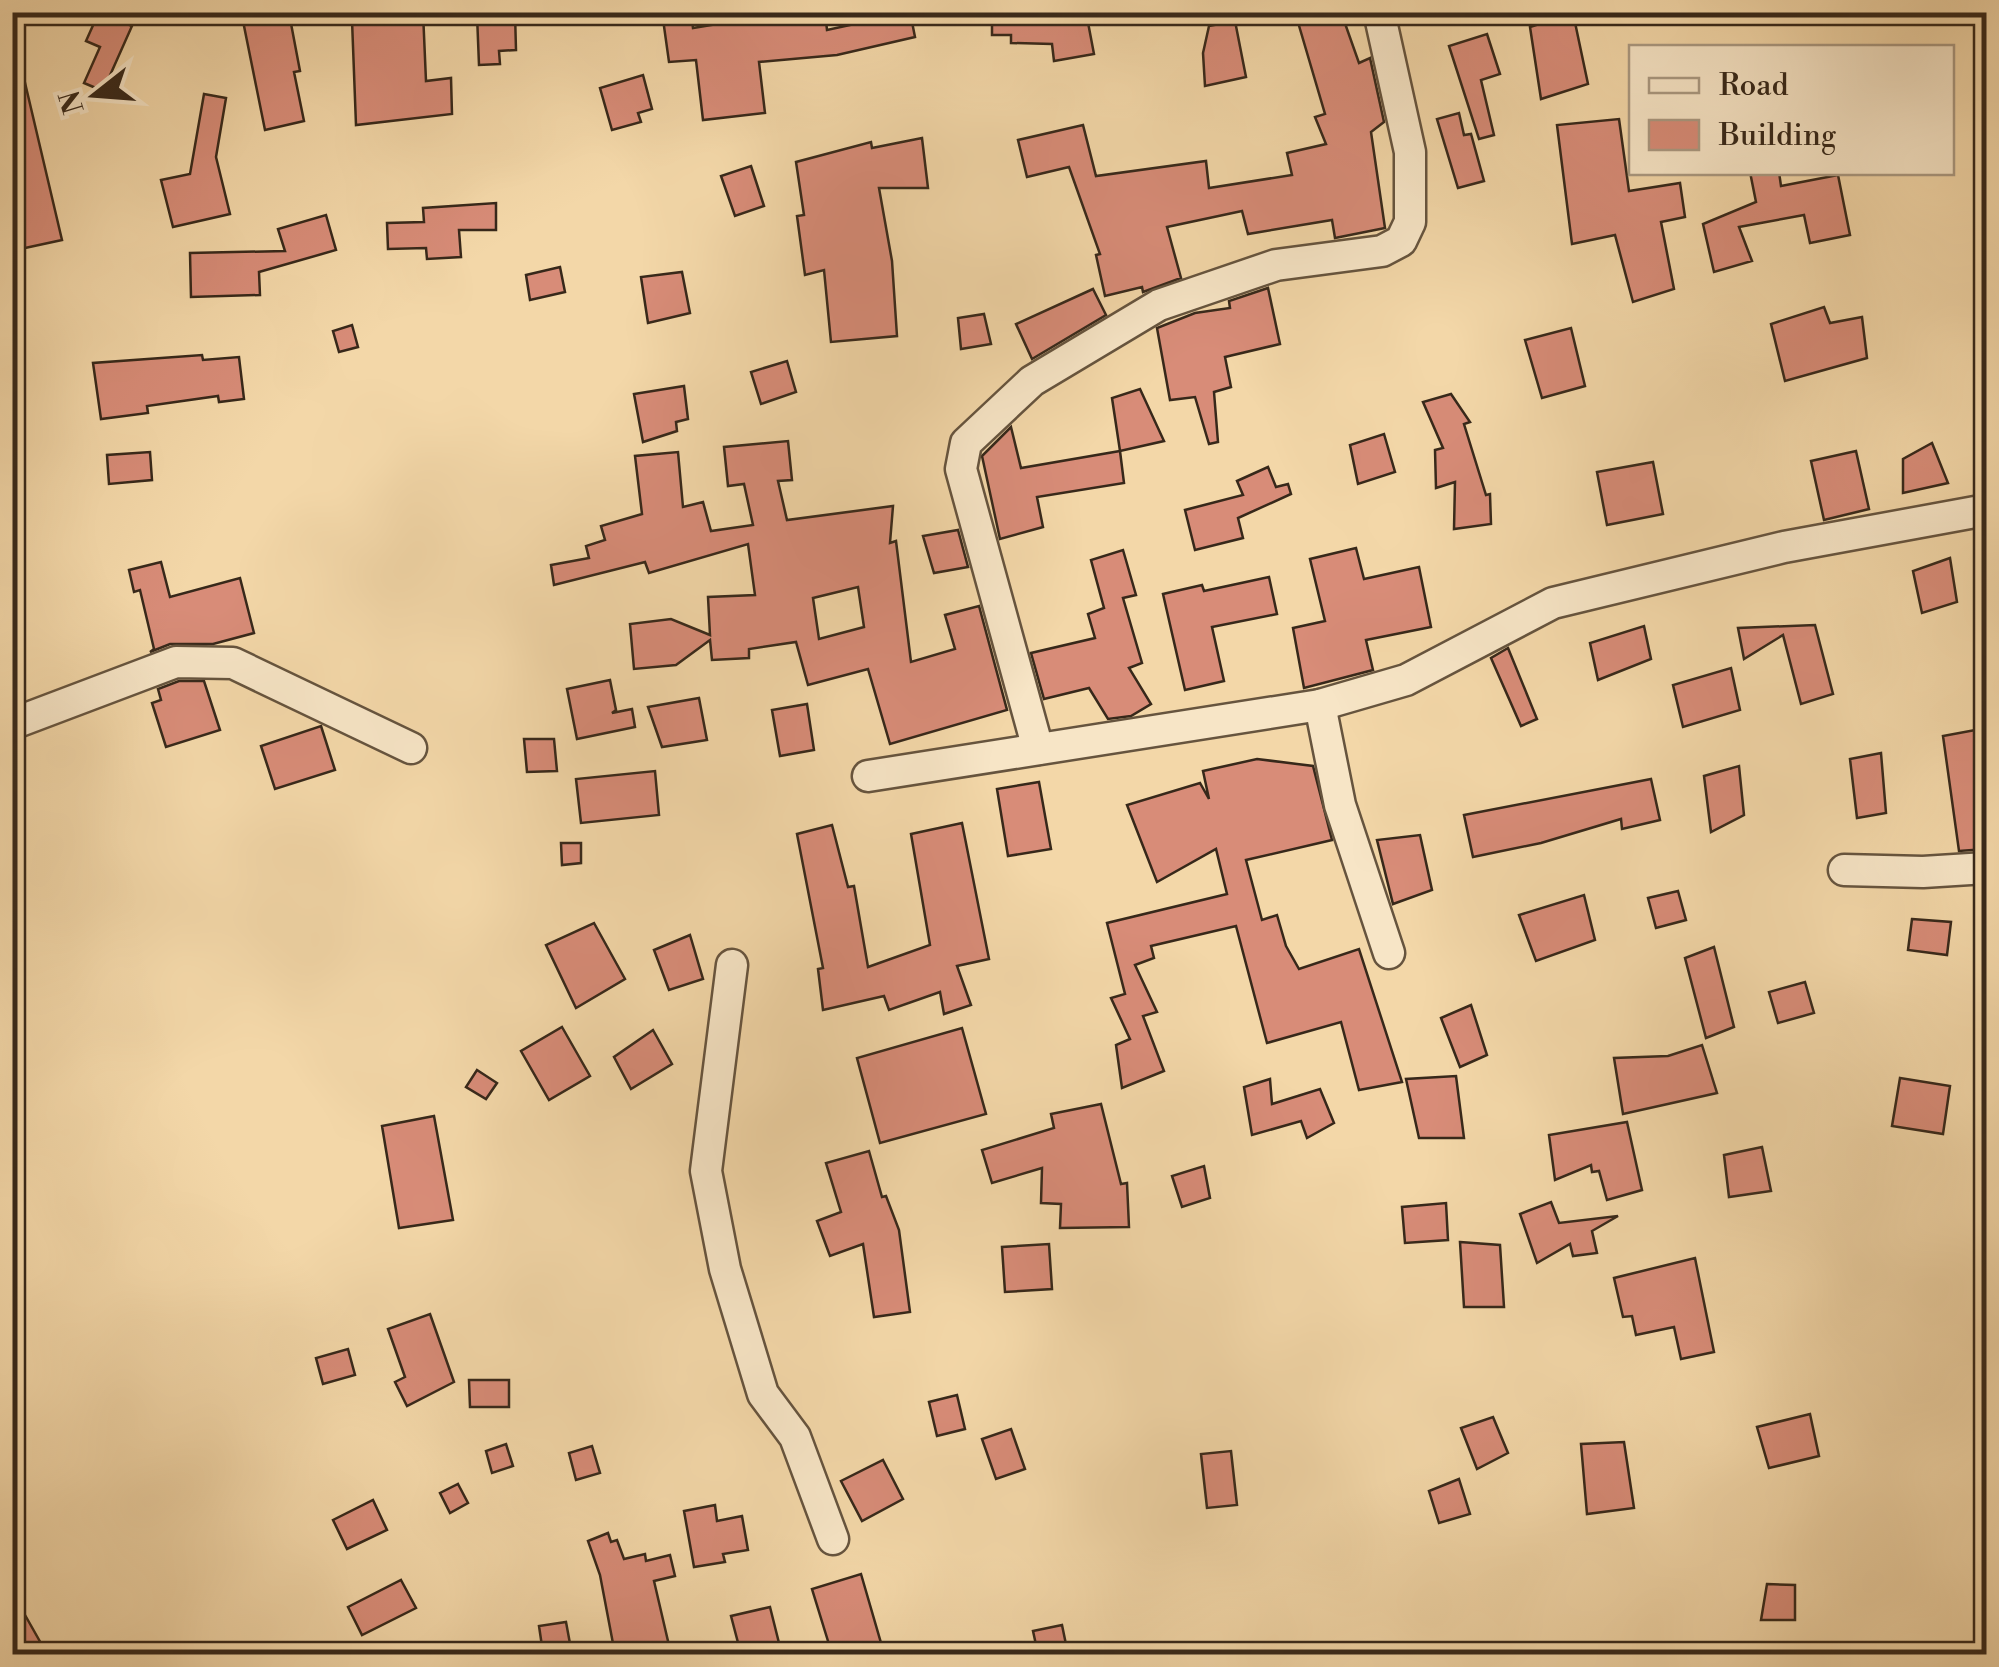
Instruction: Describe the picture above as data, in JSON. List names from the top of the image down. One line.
{"legend":["Road","Building"],"north":"left"}
